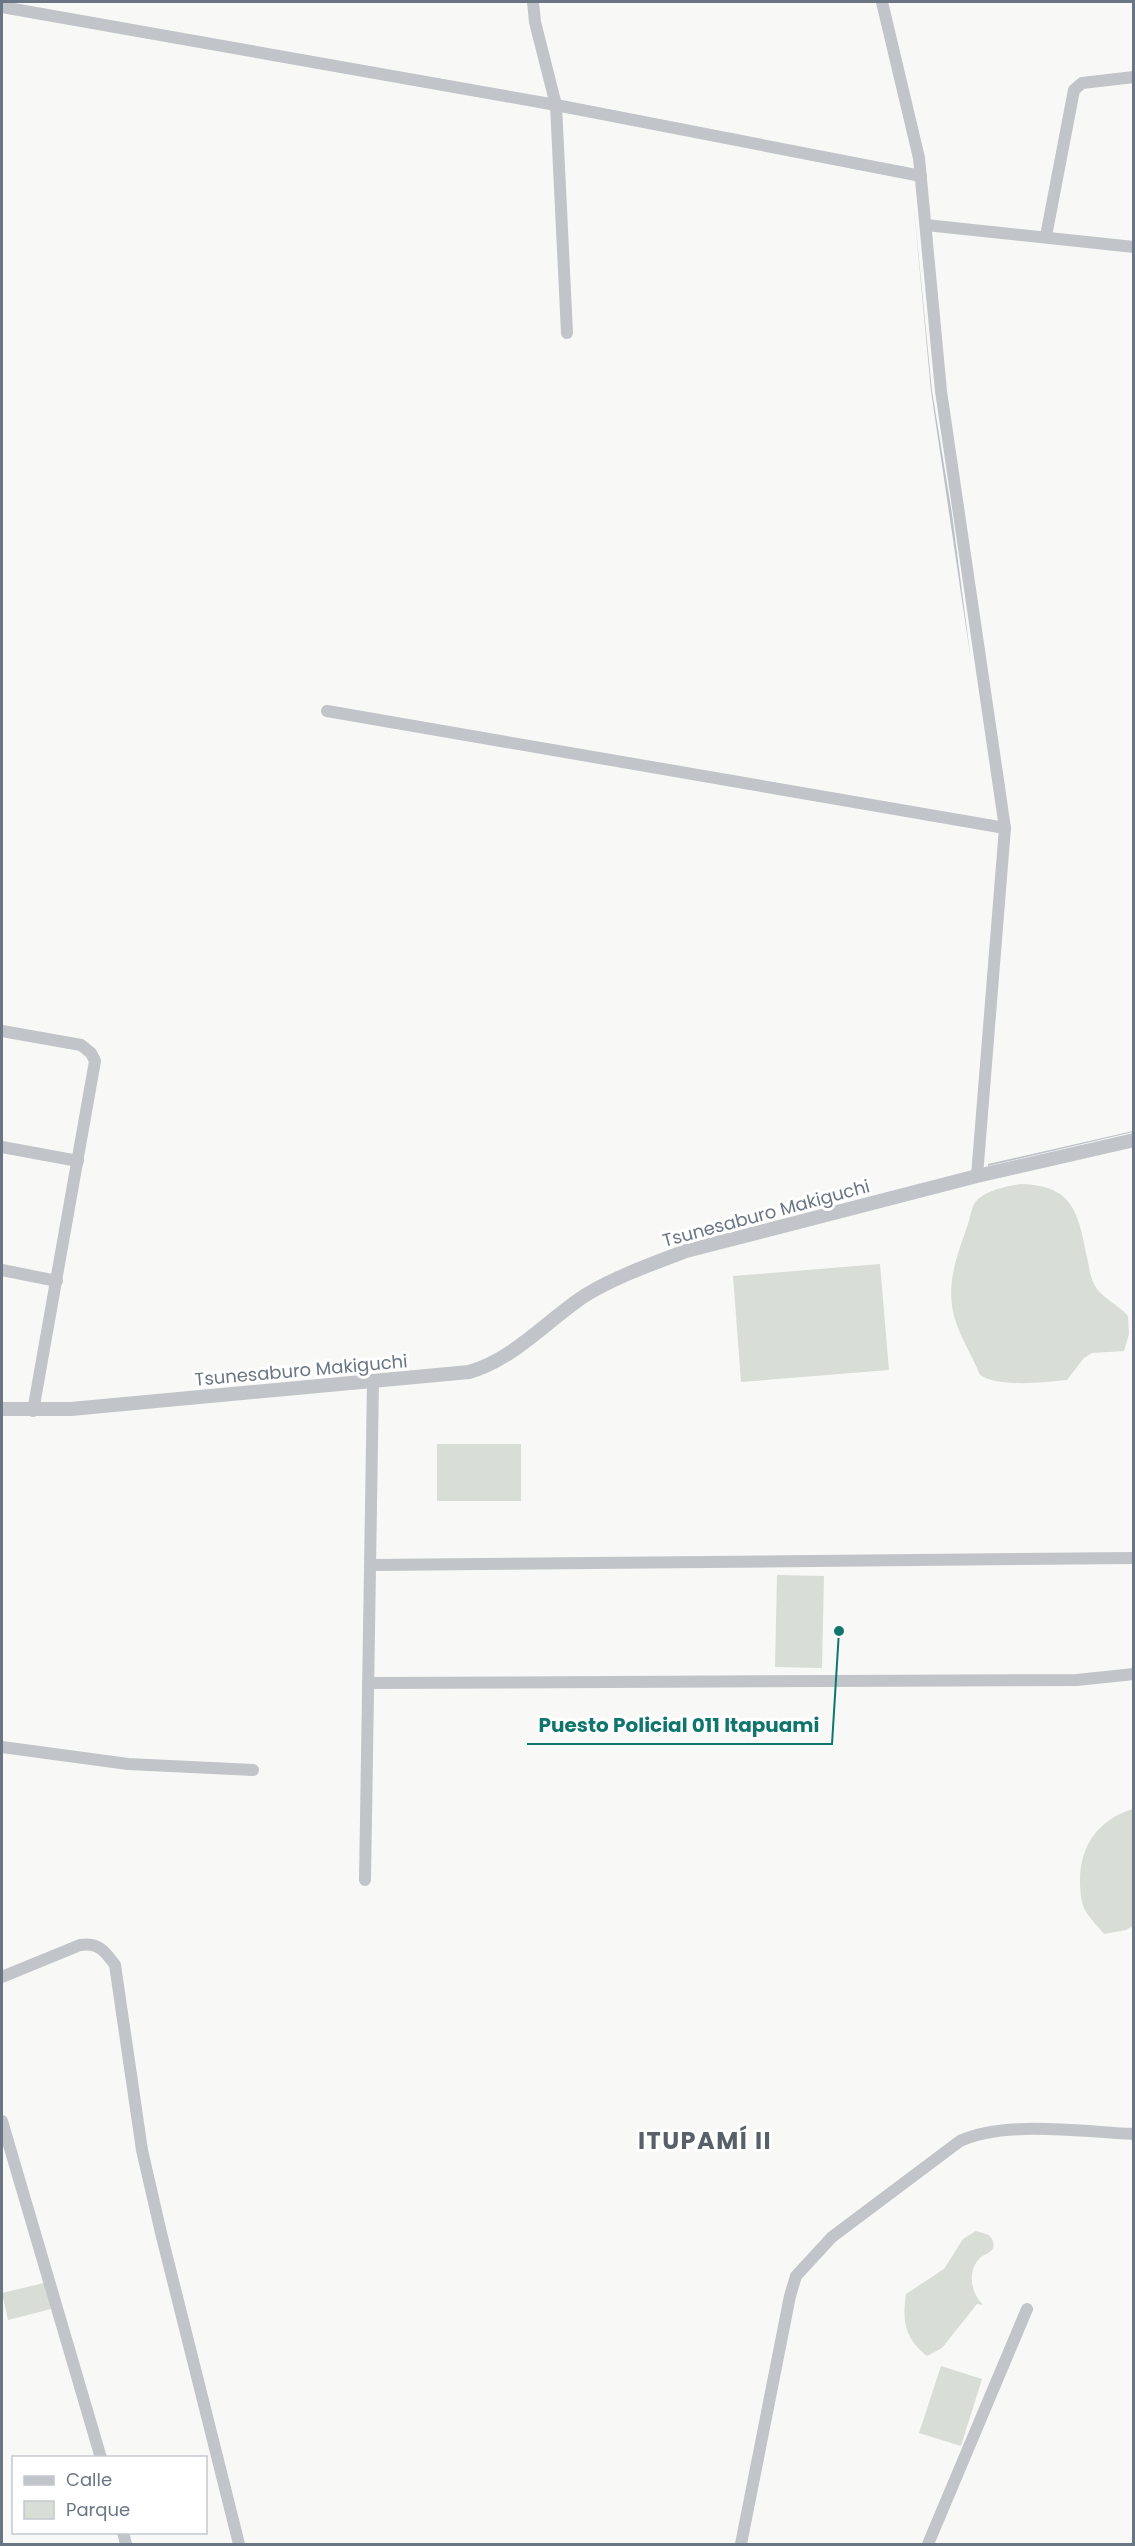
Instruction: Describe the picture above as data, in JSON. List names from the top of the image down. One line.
{"streets":{"street":["Tsunesaburo Makiguchi"]},"districts":["ITUPAMÍ II"],"places":["Puesto Policial 011 Itapuami"],"legend":["Calle","Parque"]}
